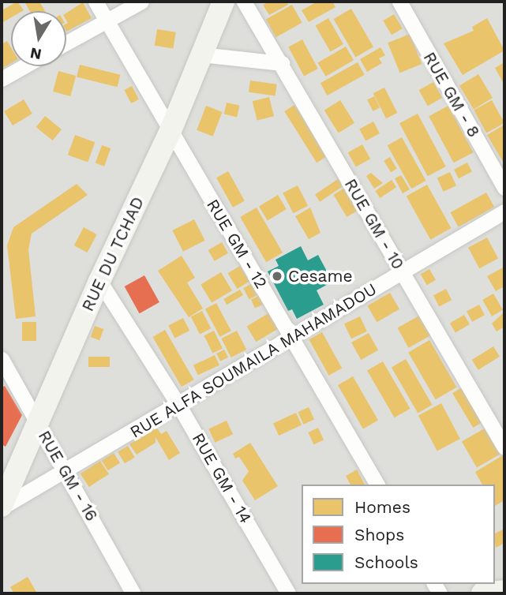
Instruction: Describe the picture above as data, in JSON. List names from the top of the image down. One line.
{"streets":{"street":["RUE GM - 8","RUE GM - 10","RUE GM - 12","RUE DU TCHAD","RUE ALFA SOUMAILA MAHAMADOU","RUE GM - 16","RUE GM - 14"]},"crossings":[["RUE GM - 10","RUE ALFA SOUMAILA MAHAMADOU"],["RUE GM - 12","RUE DU TCHAD"],["RUE GM - 12","RUE ALFA SOUMAILA MAHAMADOU"],["RUE DU TCHAD","RUE ALFA SOUMAILA MAHAMADOU"],["RUE DU TCHAD","RUE GM - 16"],["RUE DU TCHAD","RUE GM - 14"],["RUE ALFA SOUMAILA MAHAMADOU","RUE GM - 16"],["RUE ALFA SOUMAILA MAHAMADOU","RUE GM - 14"]],"places":["Cesame"],"legend":["Homes","Shops","Schools"],"north":"bottom"}
